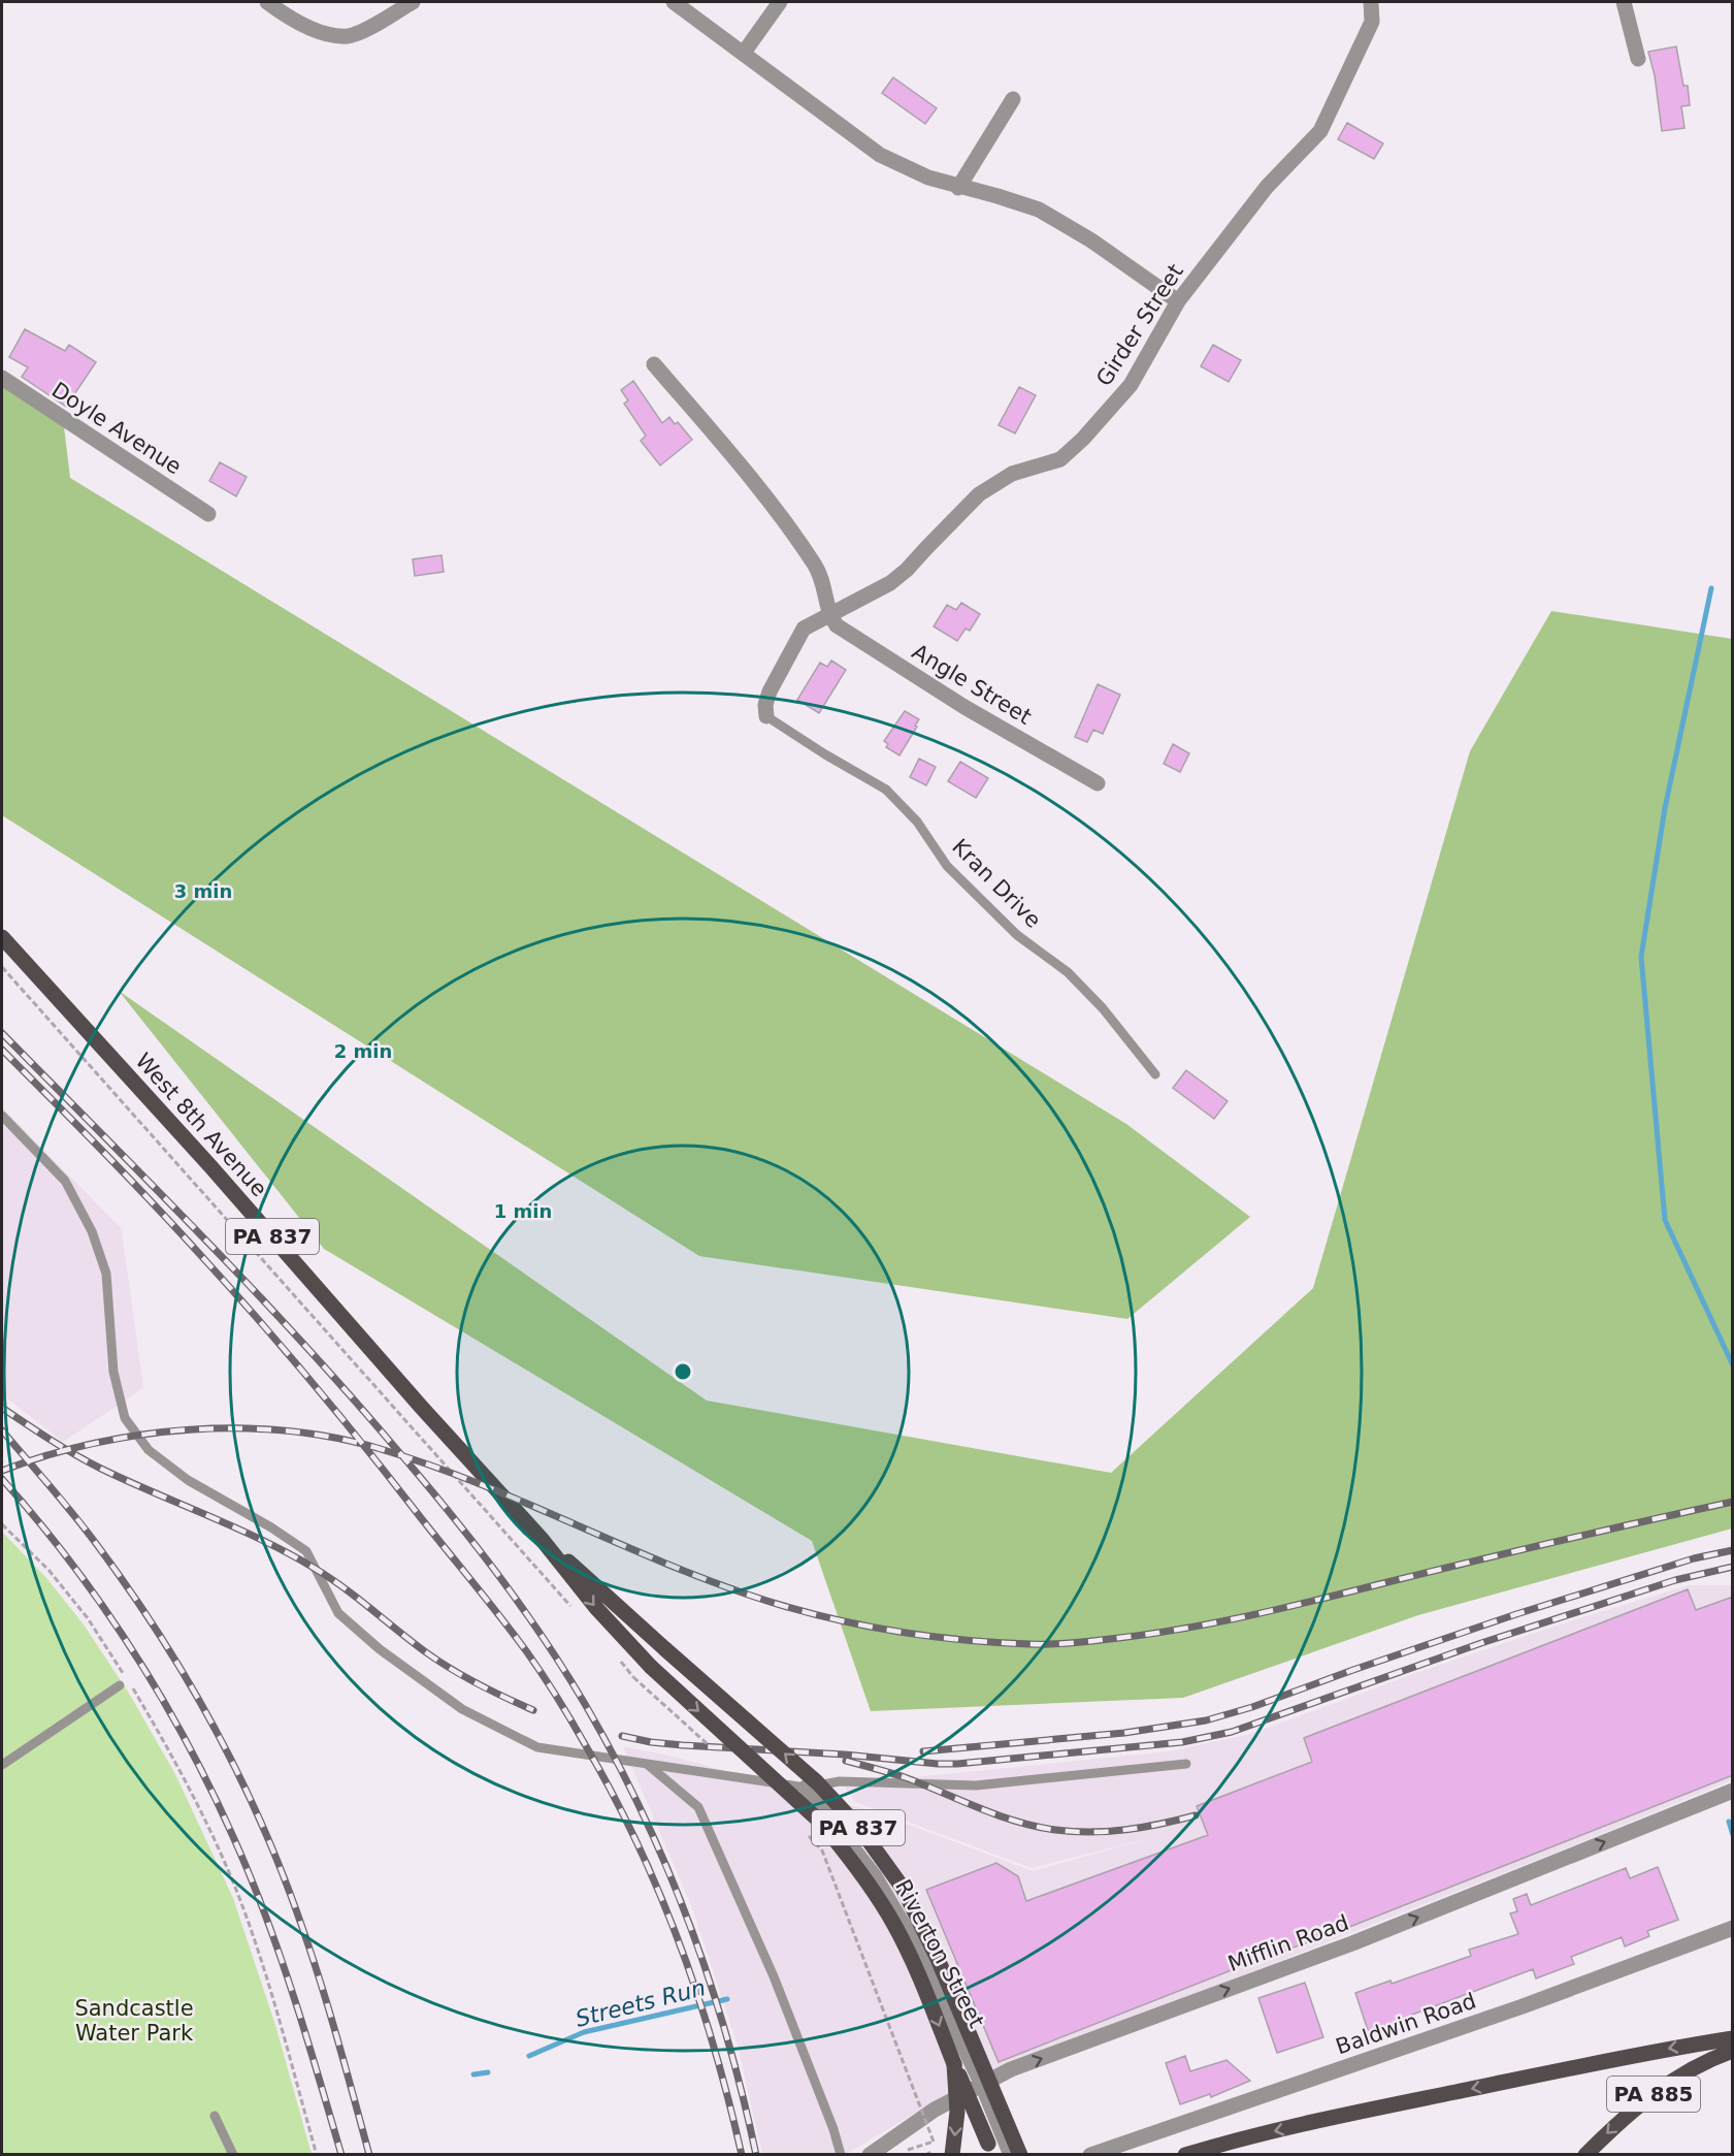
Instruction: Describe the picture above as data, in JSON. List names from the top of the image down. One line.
{"streets":{"main road":["West 8th Avenue","PA 837","PA 885"],"street":["Girder Street","Doyle Avenue","Angle Street","Mifflin Road","Riverton Street","Baldwin Road"],"lane":["Kran Drive"]},"crossings":[["Girder Street","Angle Street"],["West 8th Avenue","PA 837"],["Mifflin Road","Riverton Street"]],"one_way":["Mifflin Road"],"water":["Streets Run"],"parks":["Sandcastle Water Park"],"rings":["3 min","2 min","1 min"]}
